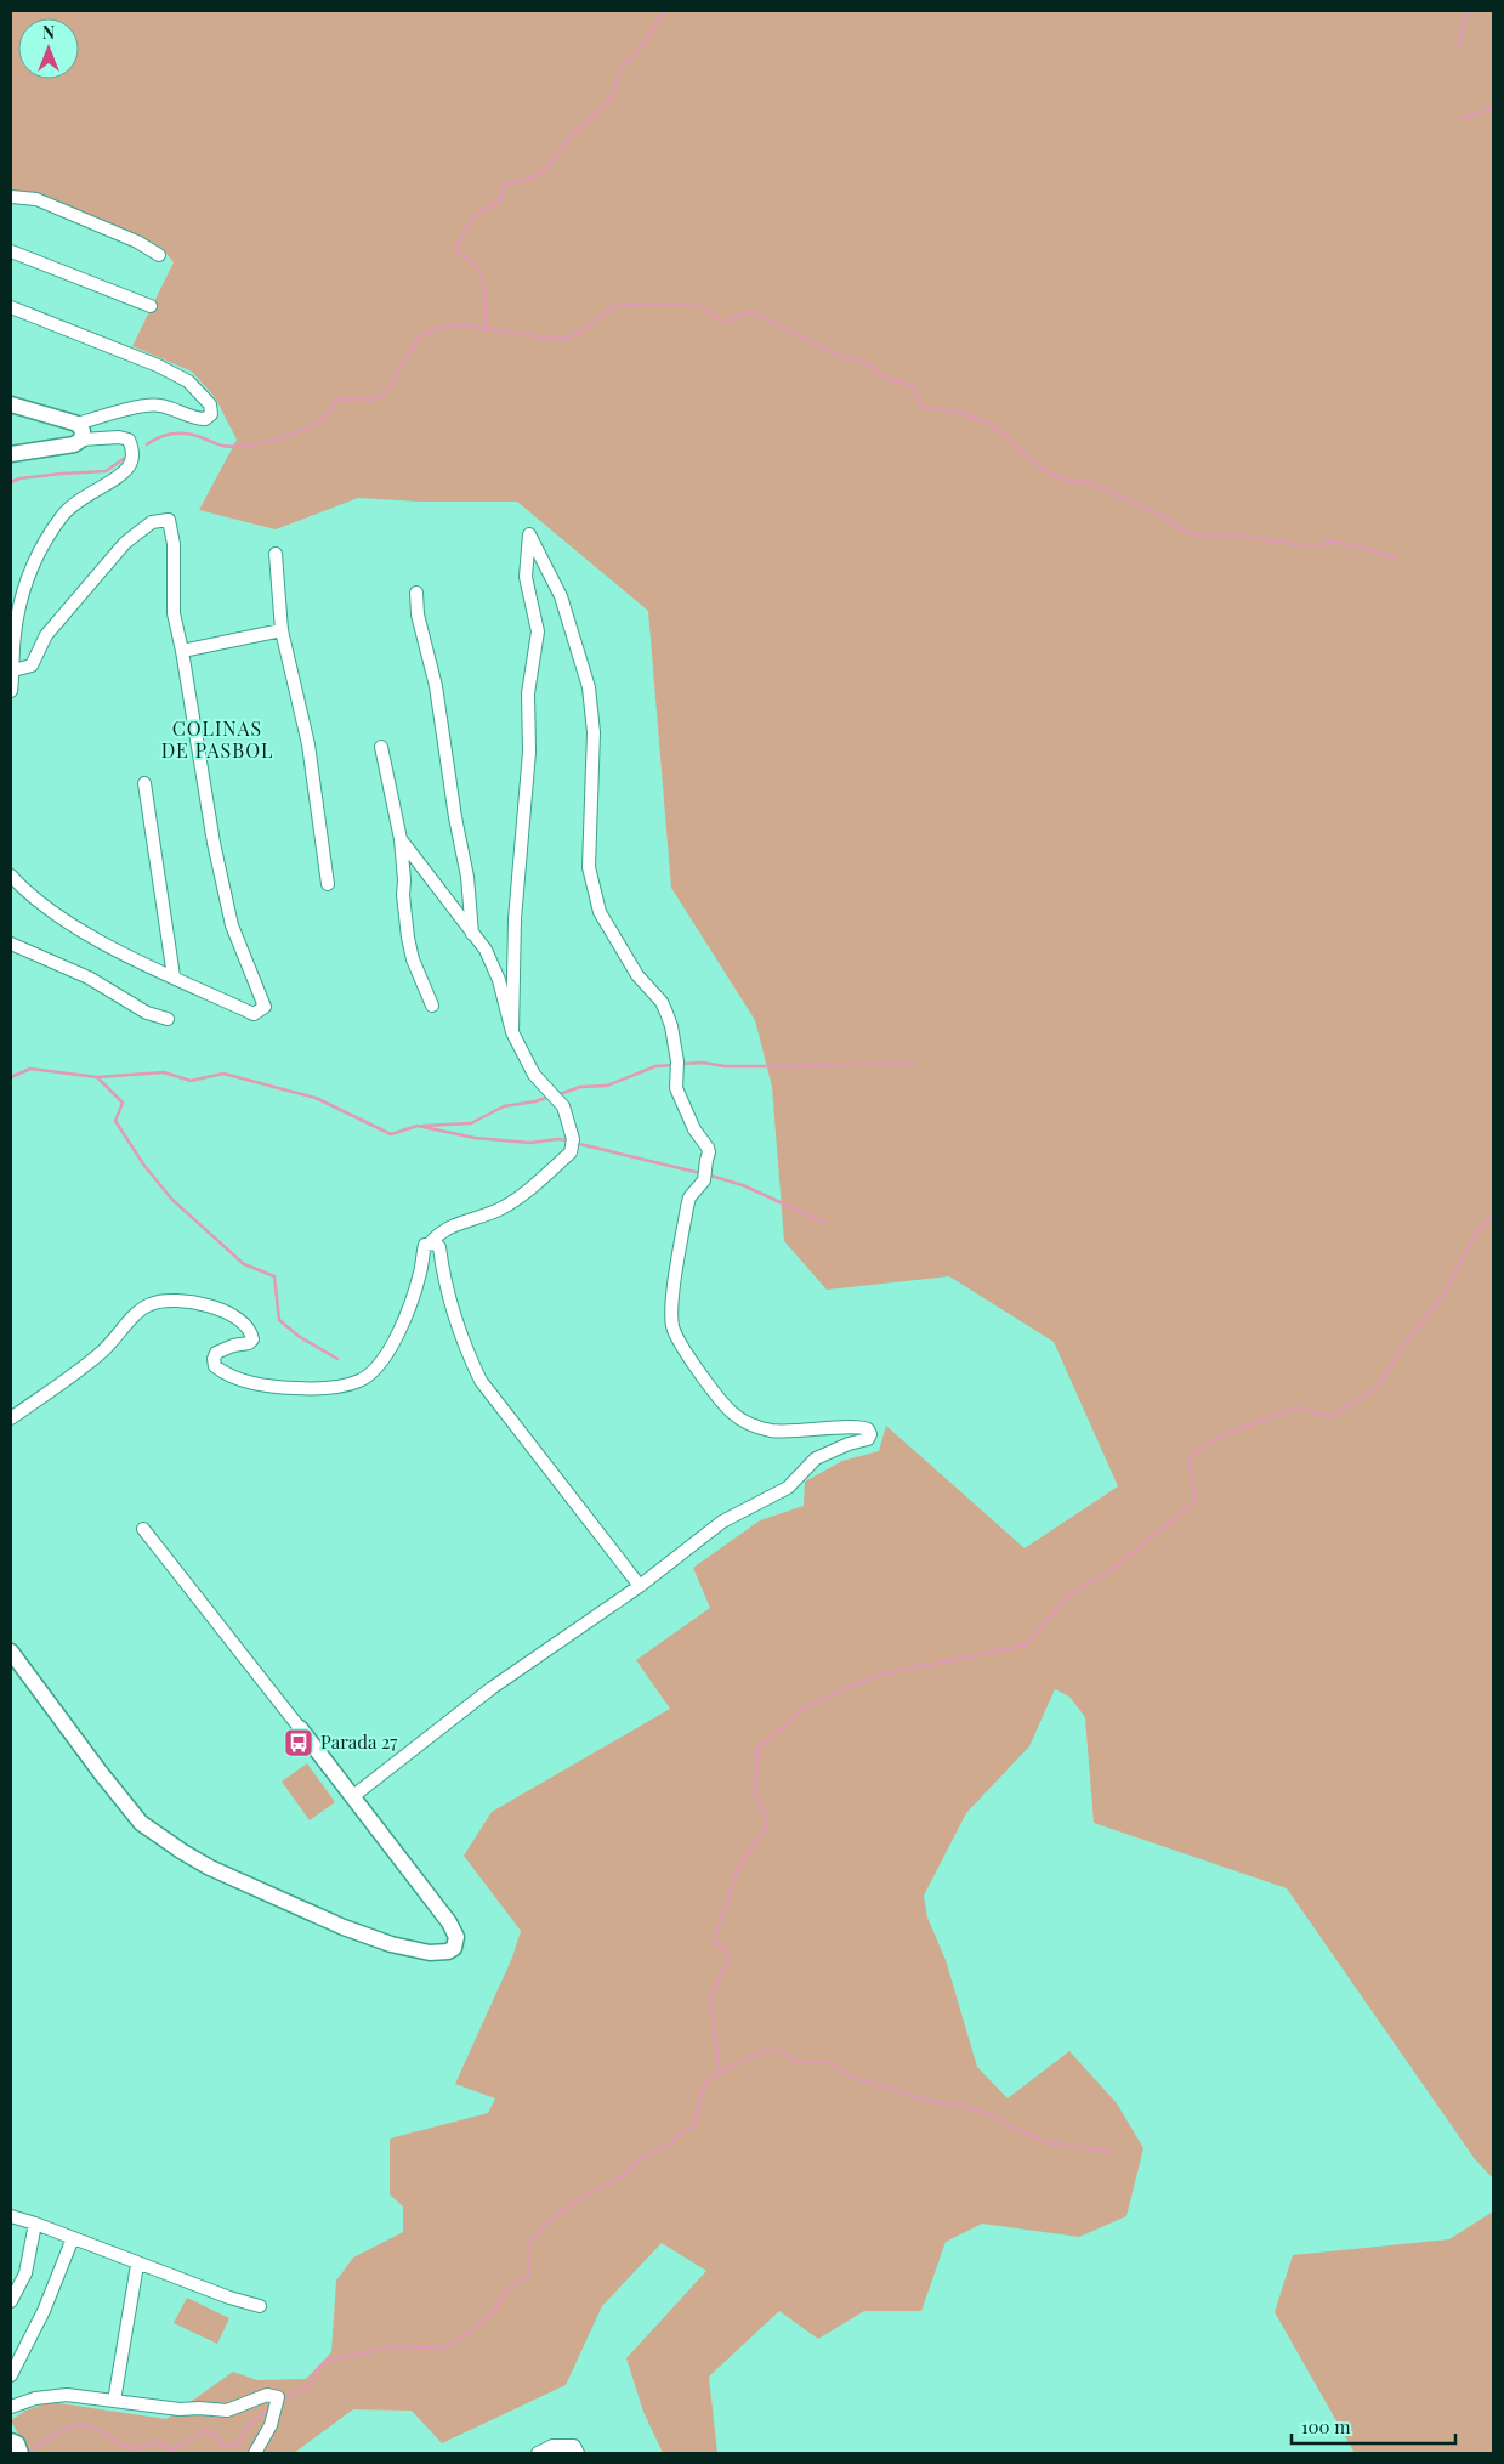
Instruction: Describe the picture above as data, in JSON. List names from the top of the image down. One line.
{"districts":["COLINAS DE PASBOL"],"places":{"bus stop":["Parada 27"]},"scale_bar":"100 m","north":"top"}
